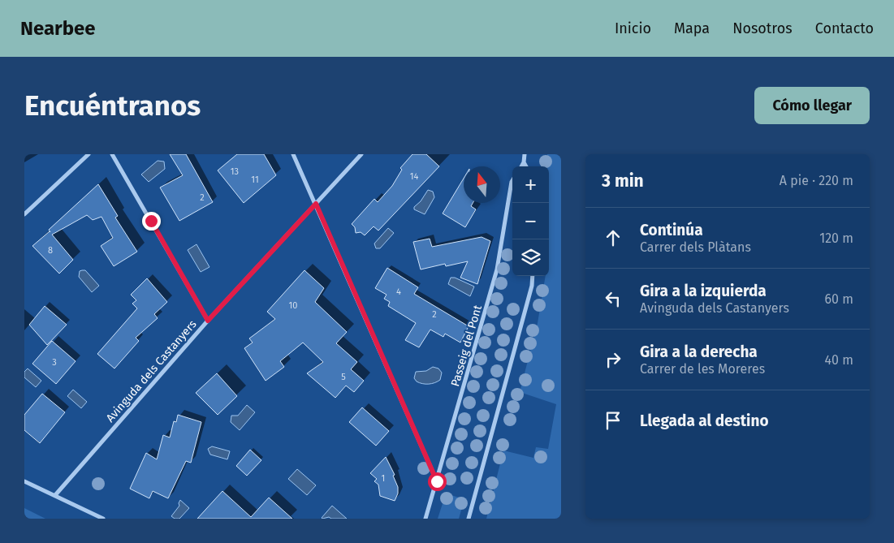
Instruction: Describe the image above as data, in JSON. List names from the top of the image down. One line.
{"streets":{"street":["Passeig del Pont","Avinguda dels Castanyers"]},"house_numbers":["13","14","11","2","8","4","10","2","3","5","1"],"north":"top","page":{"header":"Nearbee","nav":["Inicio","Mapa","Nosotros","Contacto"],"buttons":"Cómo llegar","title":"Encuéntranos","heading":["3 min","A pie · 220 m"],"map_buttons":["+","−"],"list":[["Continúa","Carrer dels Plàtans","120 m"],["Gira a la izquierda","Avinguda dels Castanyers","60 m"],["Gira a la derecha","Carrer de les Moreres","40 m"],"Llegada al destino"]}}
